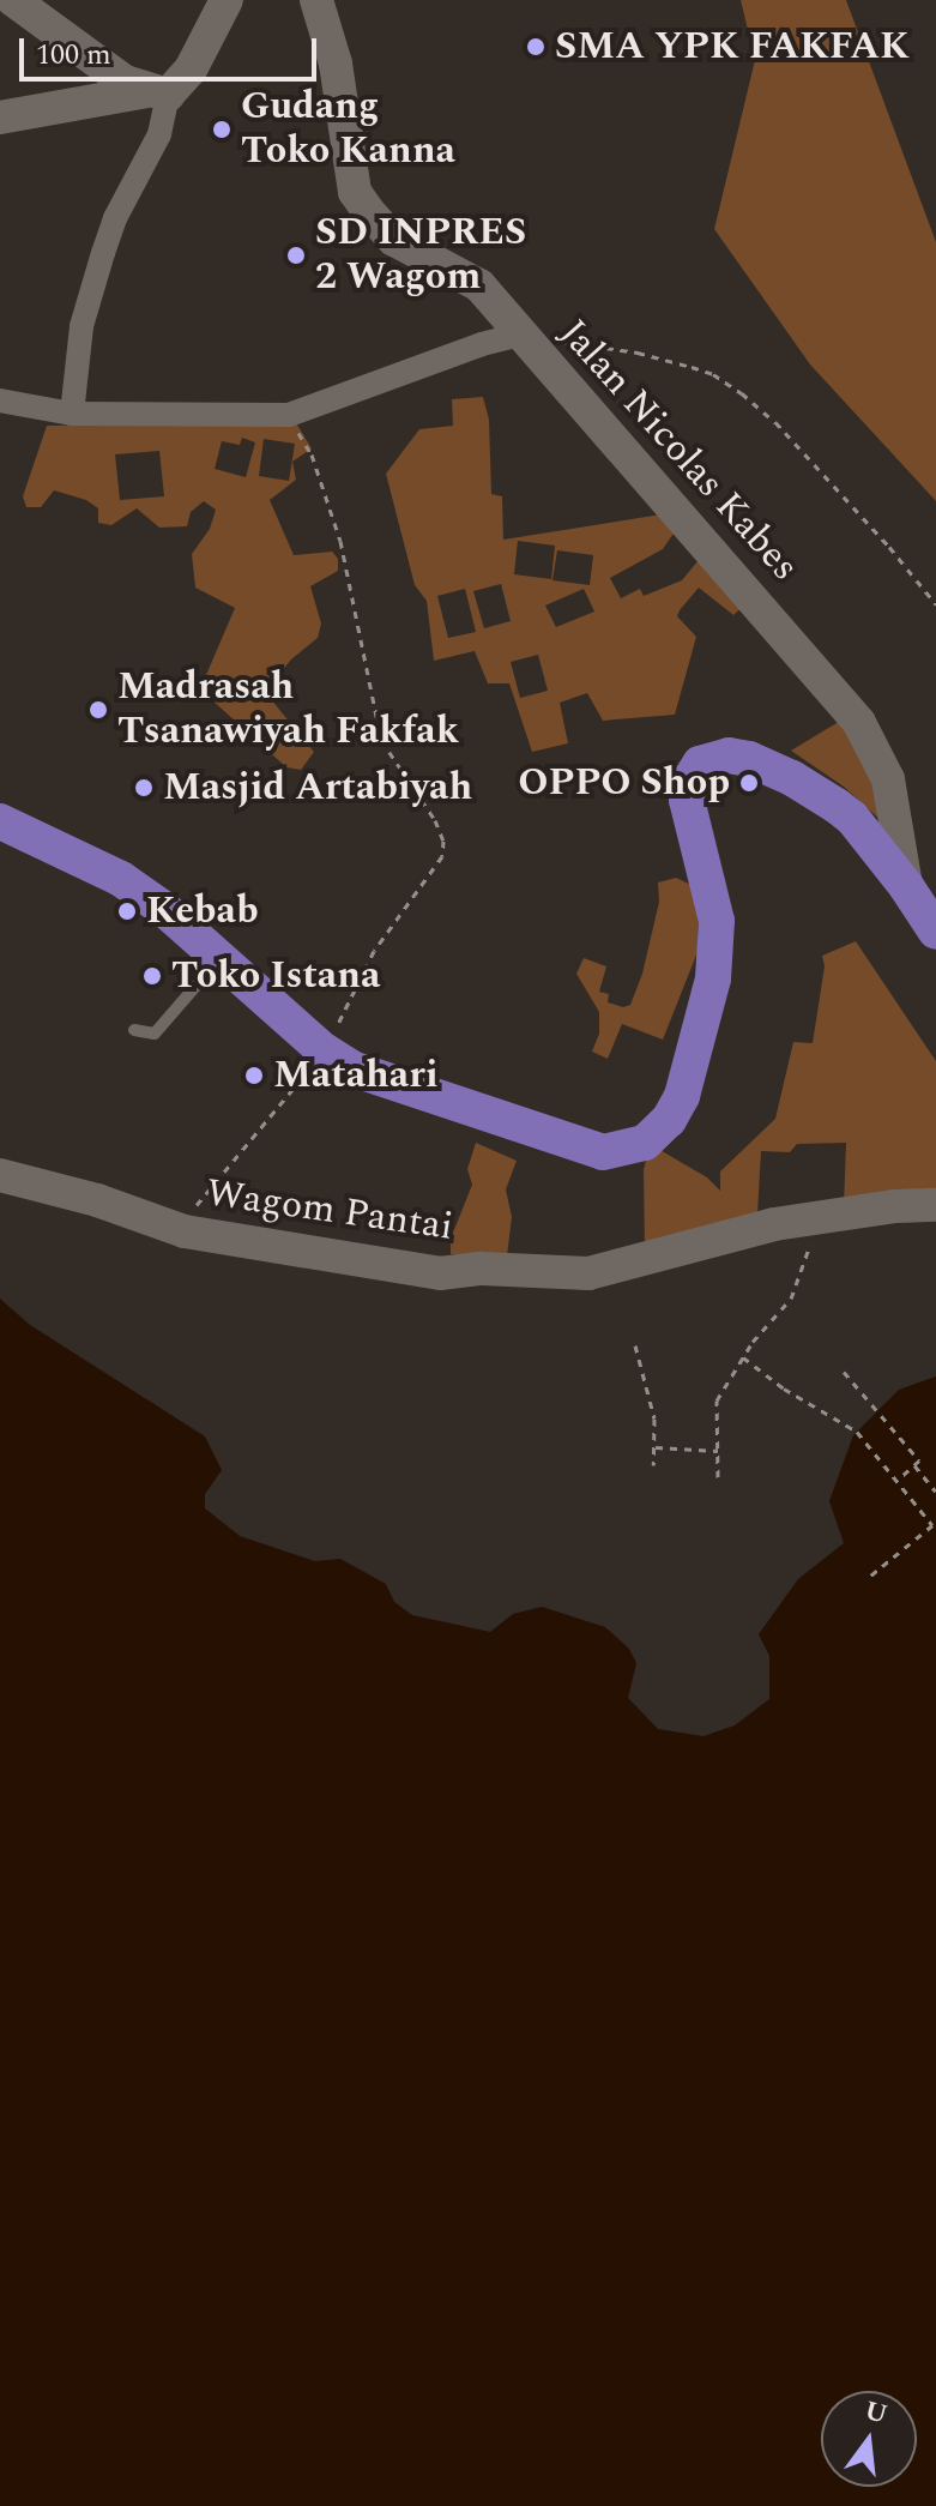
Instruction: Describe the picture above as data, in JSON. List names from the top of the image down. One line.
{"streets":{"main road":["Jalan Nicolas Kabes","Wagom Pantai"]},"places":["SMA YPK FAKFAK","Gudang Toko Kanna","SD INPRES 2 Wagom","Madrasah Tsanawiyah Fakfak","OPPO Shop","Masjid Artabiyah","Kebab","Toko Istana","Matahari"],"scale_bar":"100 m","north":"top"}
